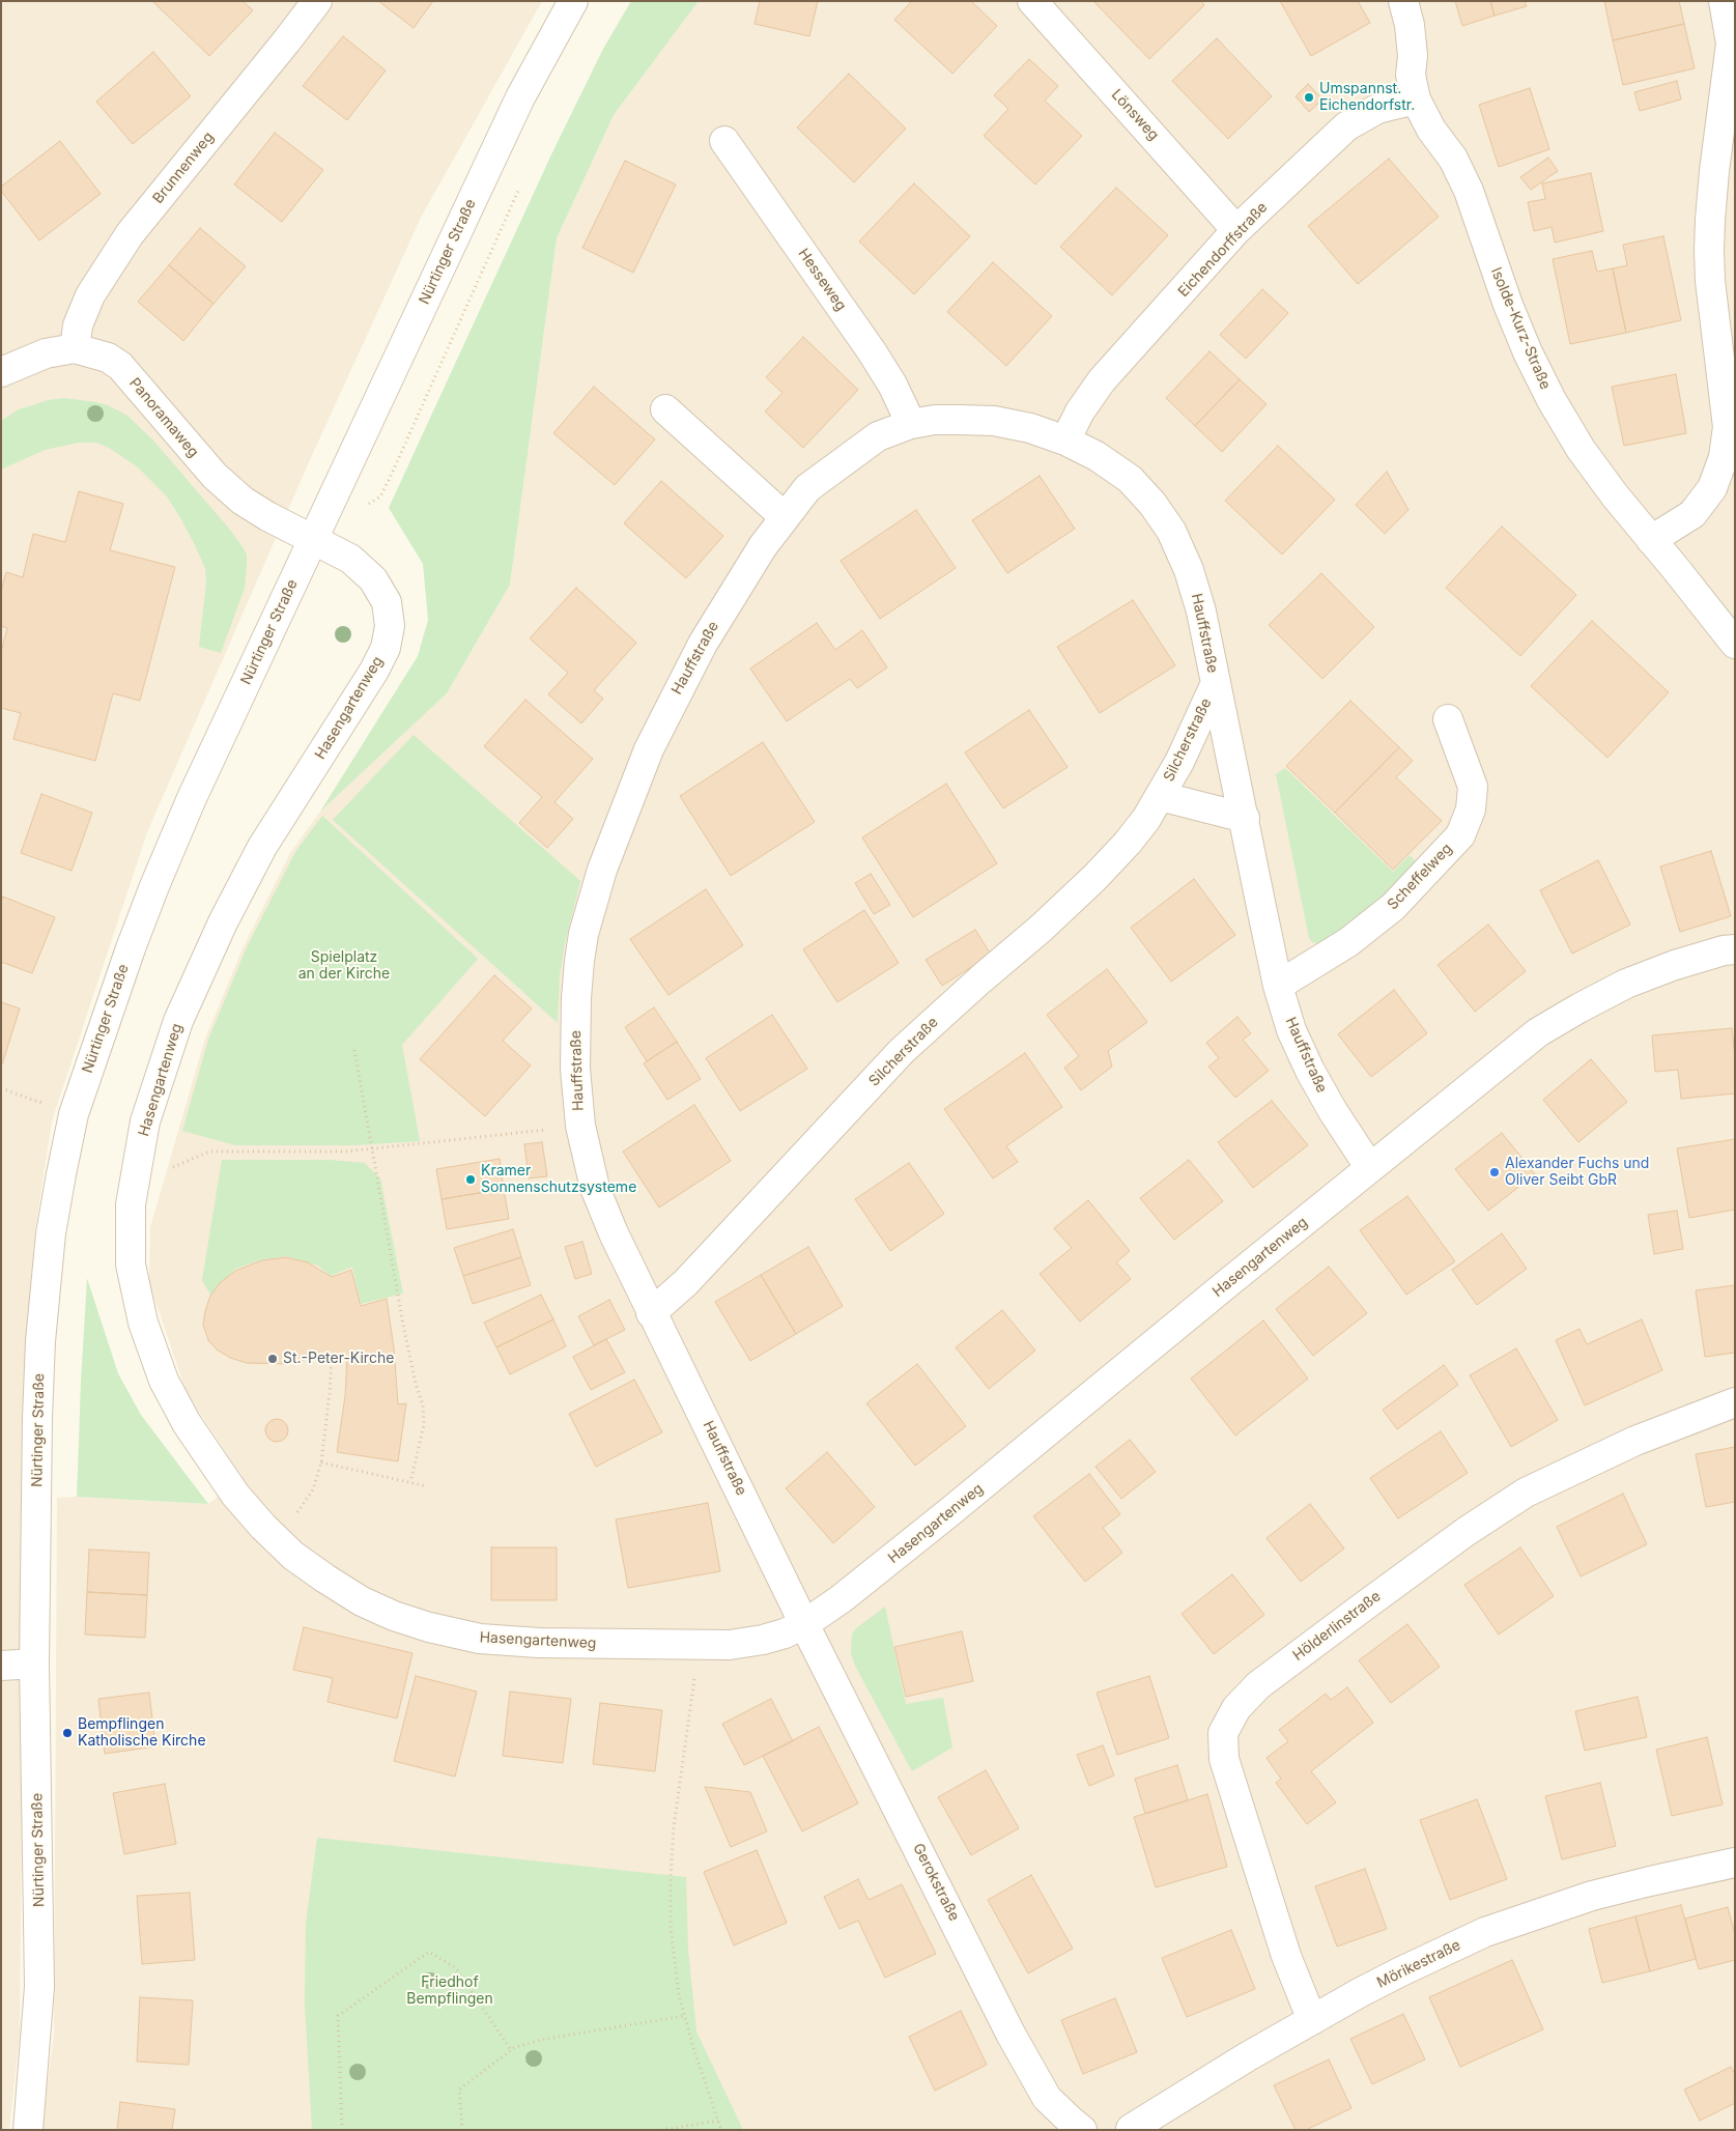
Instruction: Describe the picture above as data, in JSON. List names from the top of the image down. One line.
{"streets":{"street":["Lönsweg","Brunnenweg","Eichendorffstraße","Nürtinger Straße","Hesseweg","Isolde-Kurz-Straße","Panoramaweg","Hauffstraße","Hasengartenweg","Silcherstraße","Scheffelweg","Hölderlinstraße","Gerokstraße","Mörikestraße"]},"crossings":[["Lönsweg","Eichendorffstraße"],["Brunnenweg","Panoramaweg"],["Eichendorffstraße","Isolde-Kurz-Straße"],["Eichendorffstraße","Hauffstraße"],["Nürtinger Straße","Panoramaweg"],["Nürtinger Straße","Hasengartenweg"],["Hesseweg","Hauffstraße"],["Panoramaweg","Hasengartenweg"],["Hauffstraße","Hasengartenweg"],["Hauffstraße","Silcherstraße"],["Hauffstraße","Scheffelweg"],["Hauffstraße","Gerokstraße"],["Hasengartenweg","Gerokstraße"],["Hölderlinstraße","Mörikestraße"]],"parks":["Spielplatz an der Kirche","Friedhof Bempflingen"],"places":["Umspannst. Eichendorfstr.","Alexander Fuchs und Oliver Seibt GbR","Kramer Sonnenschutzsysteme","St.-Peter-Kirche","Bempflingen Katholische Kirche"]}
